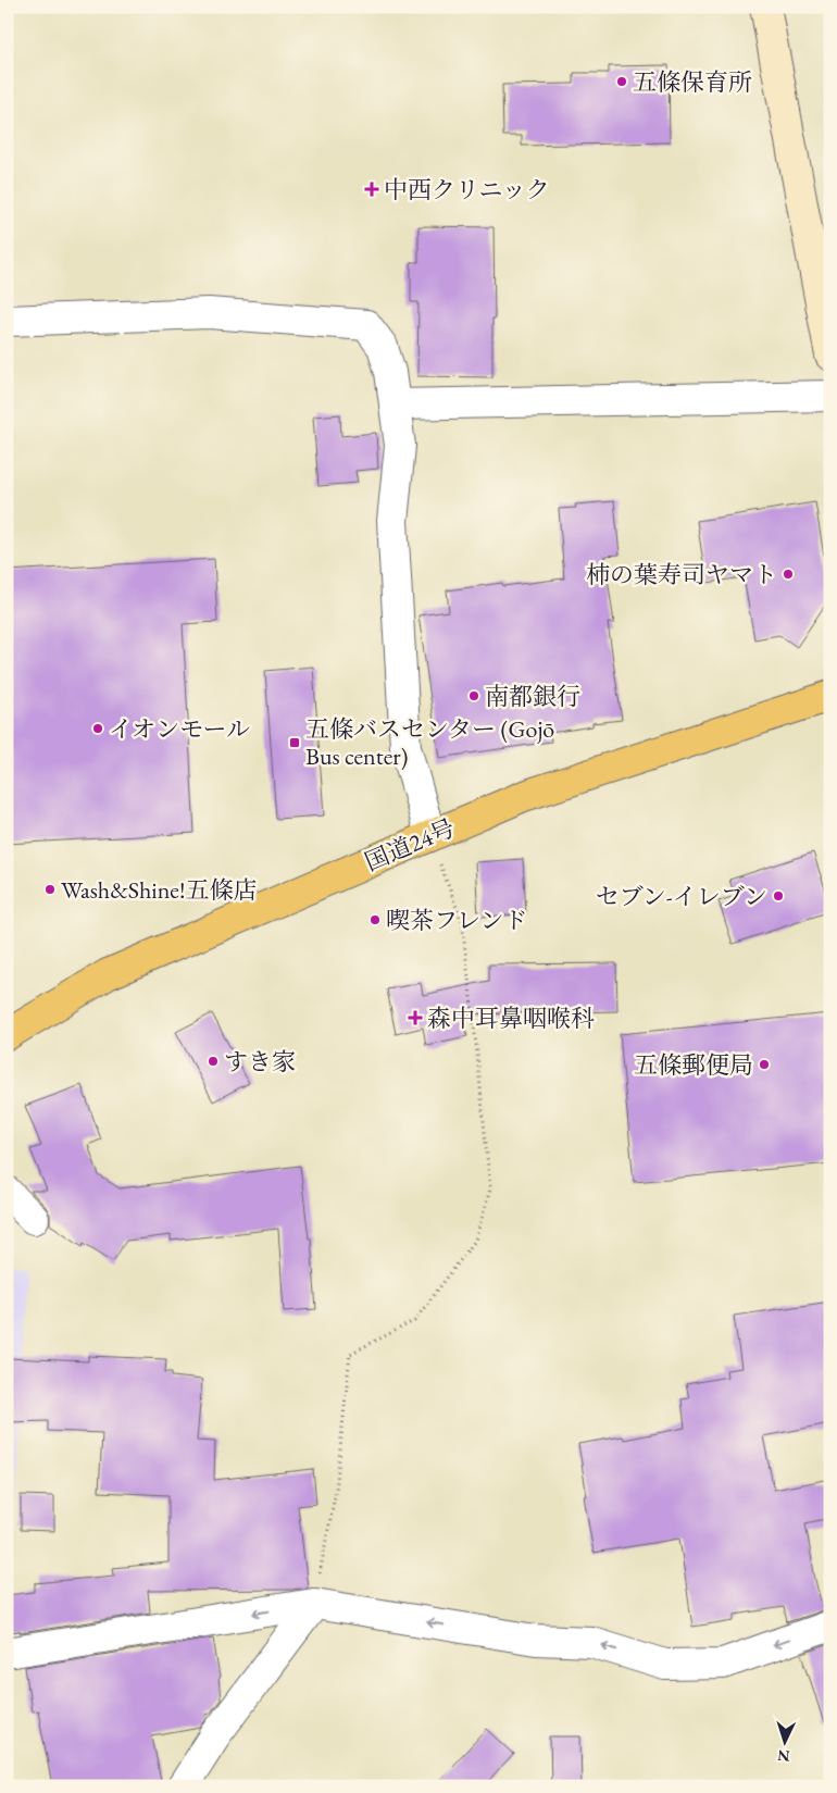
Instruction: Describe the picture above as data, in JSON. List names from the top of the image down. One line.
{"streets":{"highway":["国道24号"]},"places":{"other":["五條保育所","柿の葉寿司ヤマト","南都銀行","イオンモール","Wash&Shine!五條店","セブン-イレブン","喫茶フレンド","すき家","五條郵便局"],"health":["中西クリニック","森中耳鼻咽喉科"],"transit":["五條バスセンター (Gojō Bus center)"]},"north":"bottom"}
